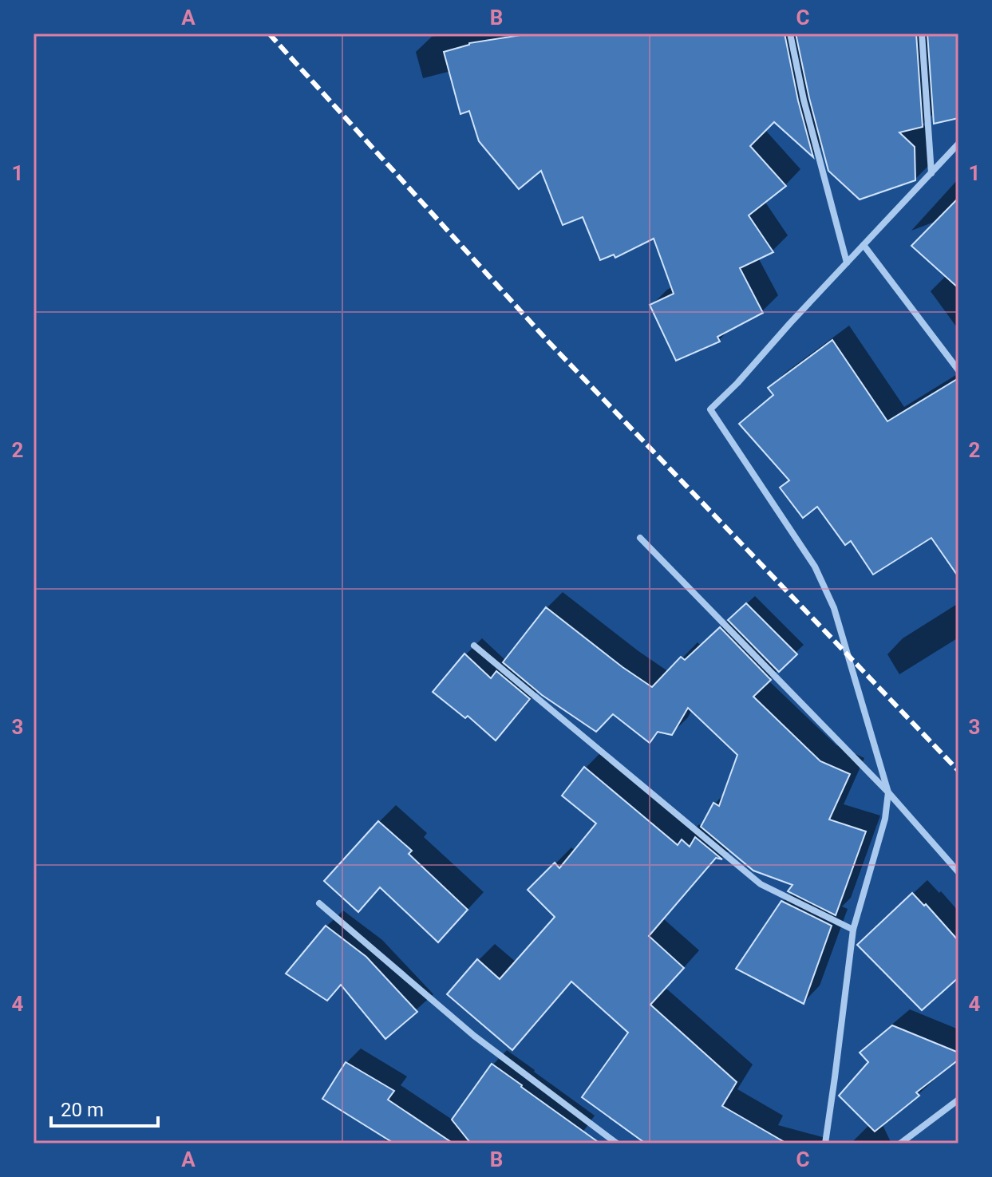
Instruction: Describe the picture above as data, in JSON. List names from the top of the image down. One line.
{"scale_bar":"20 m","grid":{"columns":["A","B","C"],"rows":["1","2","3","4"]}}
